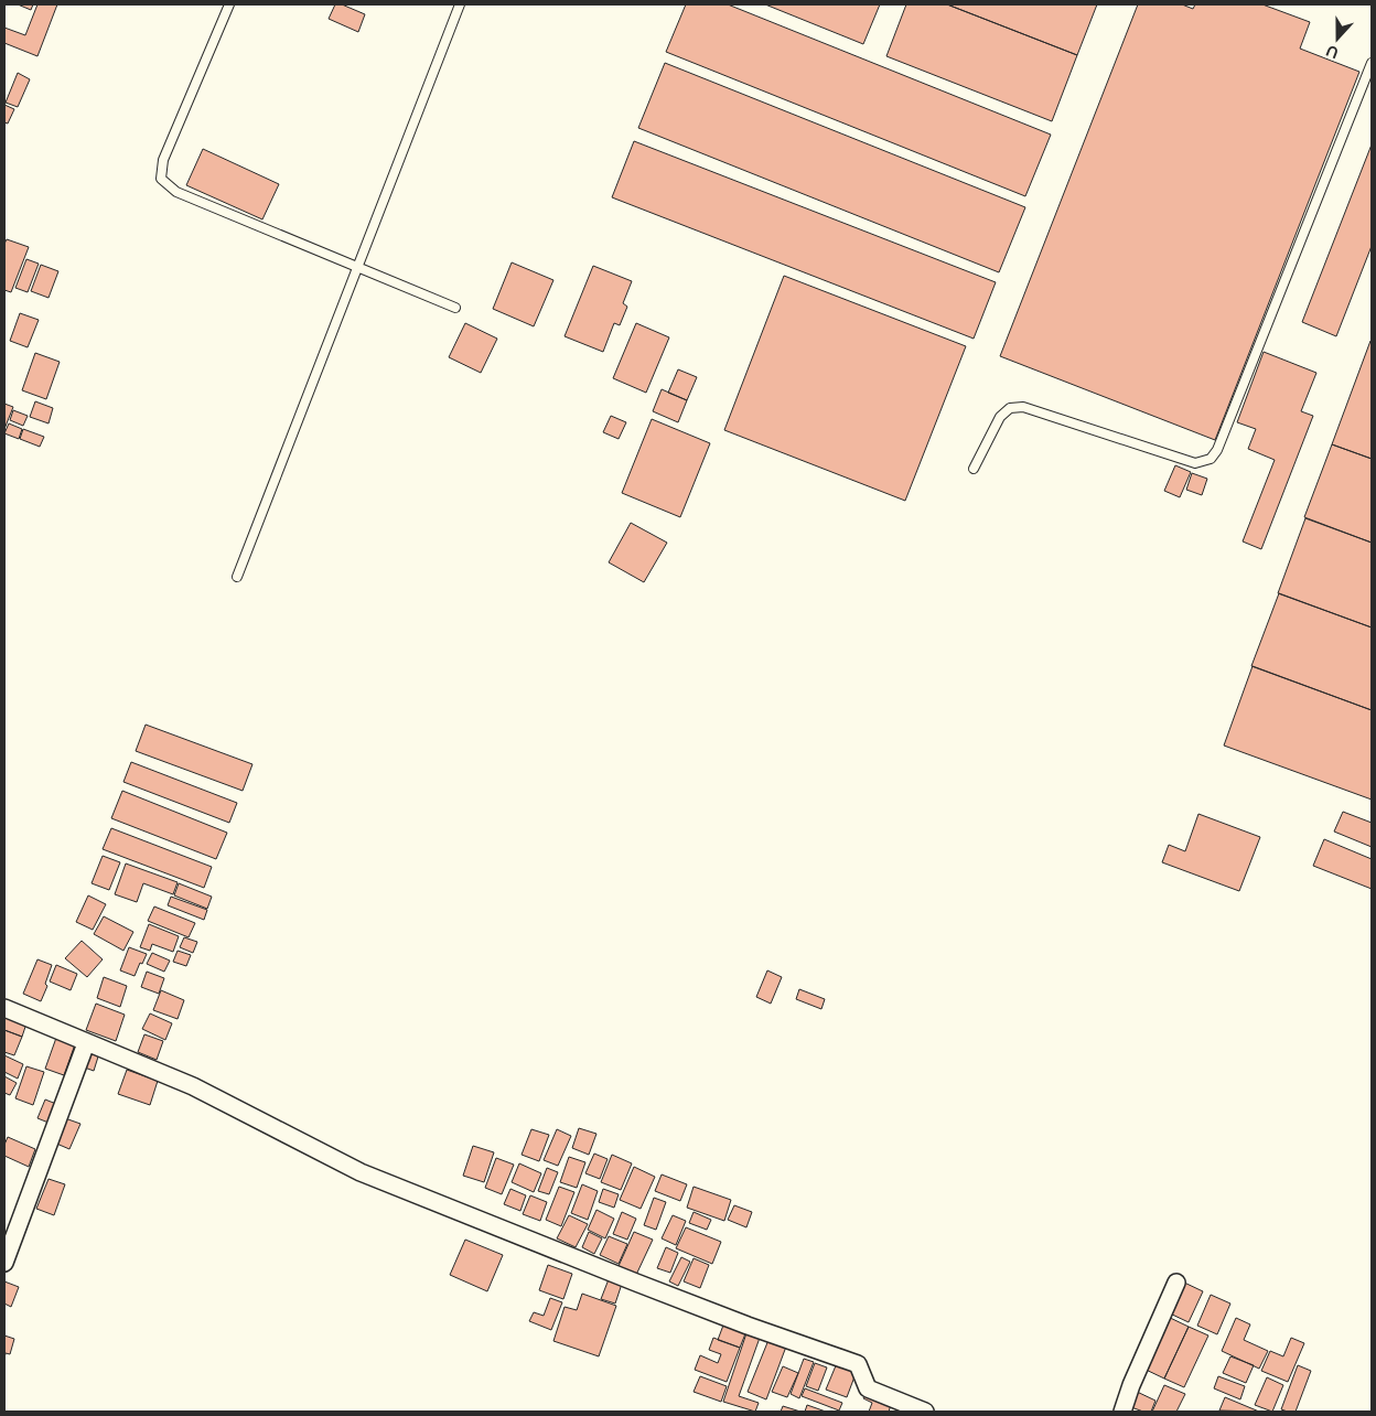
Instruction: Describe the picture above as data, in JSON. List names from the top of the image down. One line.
{"north":"bottom"}
